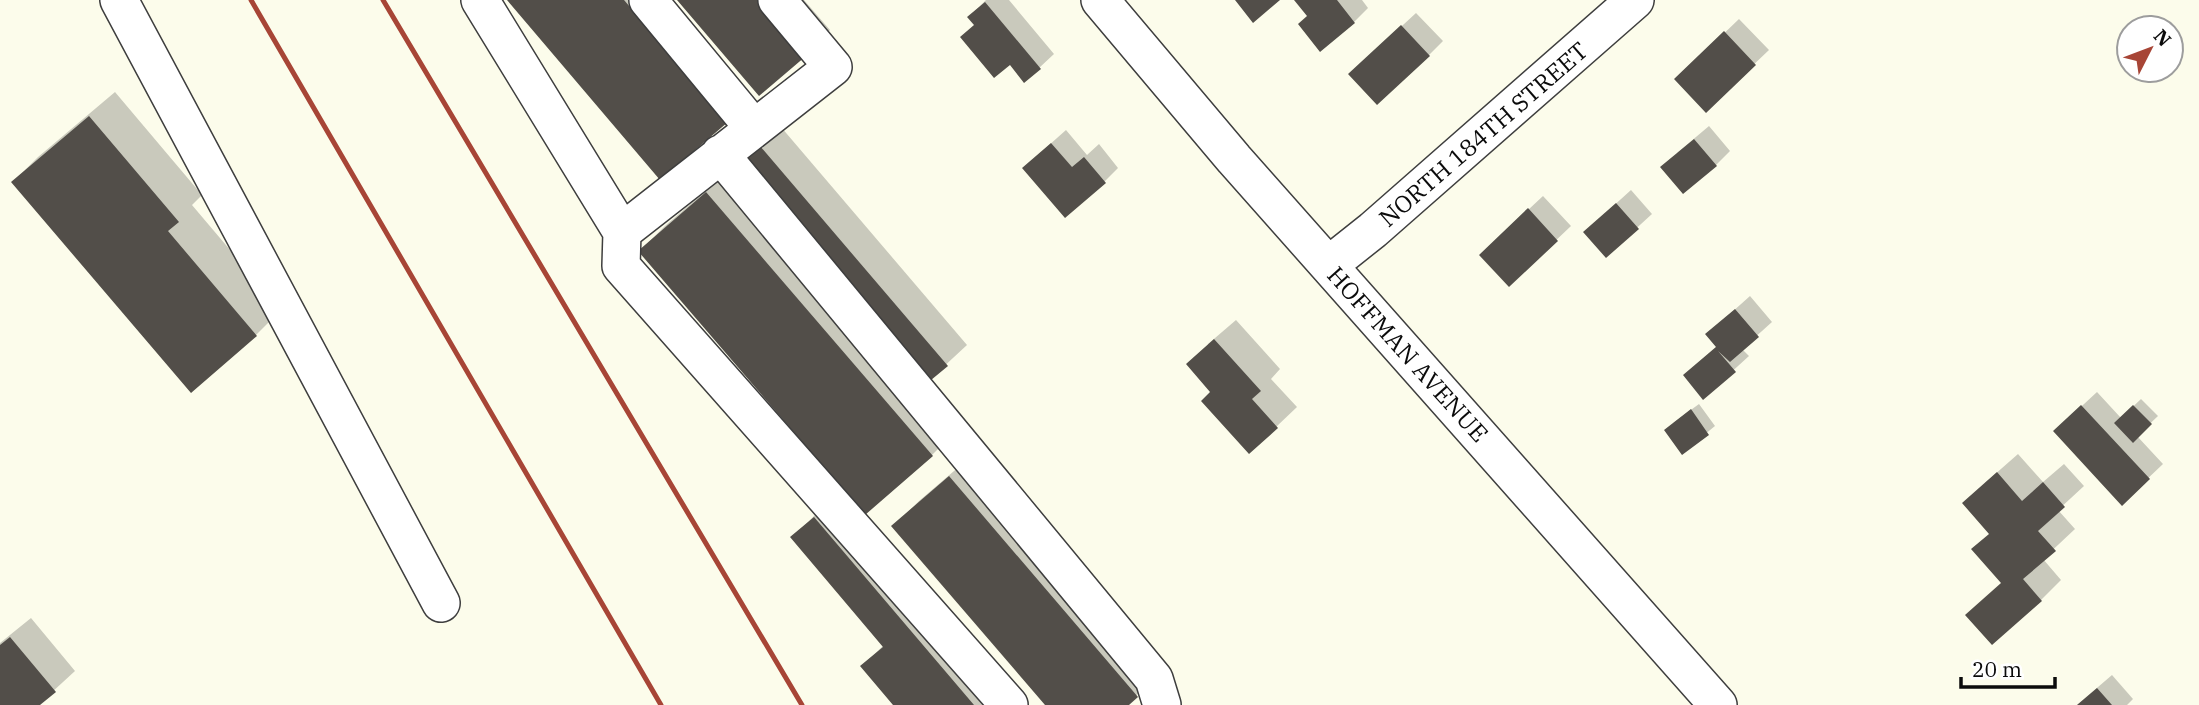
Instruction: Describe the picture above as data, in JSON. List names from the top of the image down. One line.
{"streets":{"street":["NORTH 184TH STREET","HOFFMAN AVENUE"]},"crossings":[["NORTH 184TH STREET","HOFFMAN AVENUE"]],"scale_bar":"20 m","north":"top right"}
